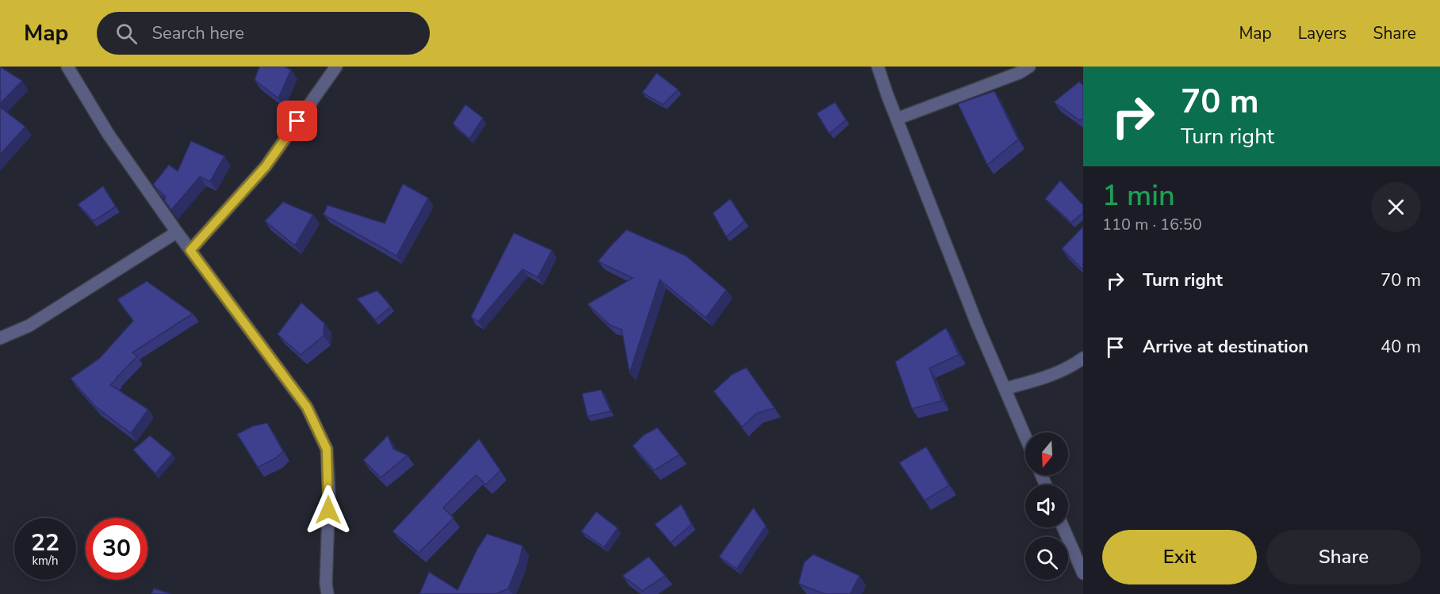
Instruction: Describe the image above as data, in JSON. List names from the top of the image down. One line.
{"north":"bottom","page":{"header":"Map","search":"Search here","nav":["Map","Layers","Share"],"turn":["70 m","Turn right"],"heading":["1 min","110 m · 16:50"],"list":[{"name":"Turn right","value":"70 m"},{"name":"Arrive at destination","value":"40 m"}],"speed":"22 km/h","limit":"30","buttons":["Exit","Share"]}}
